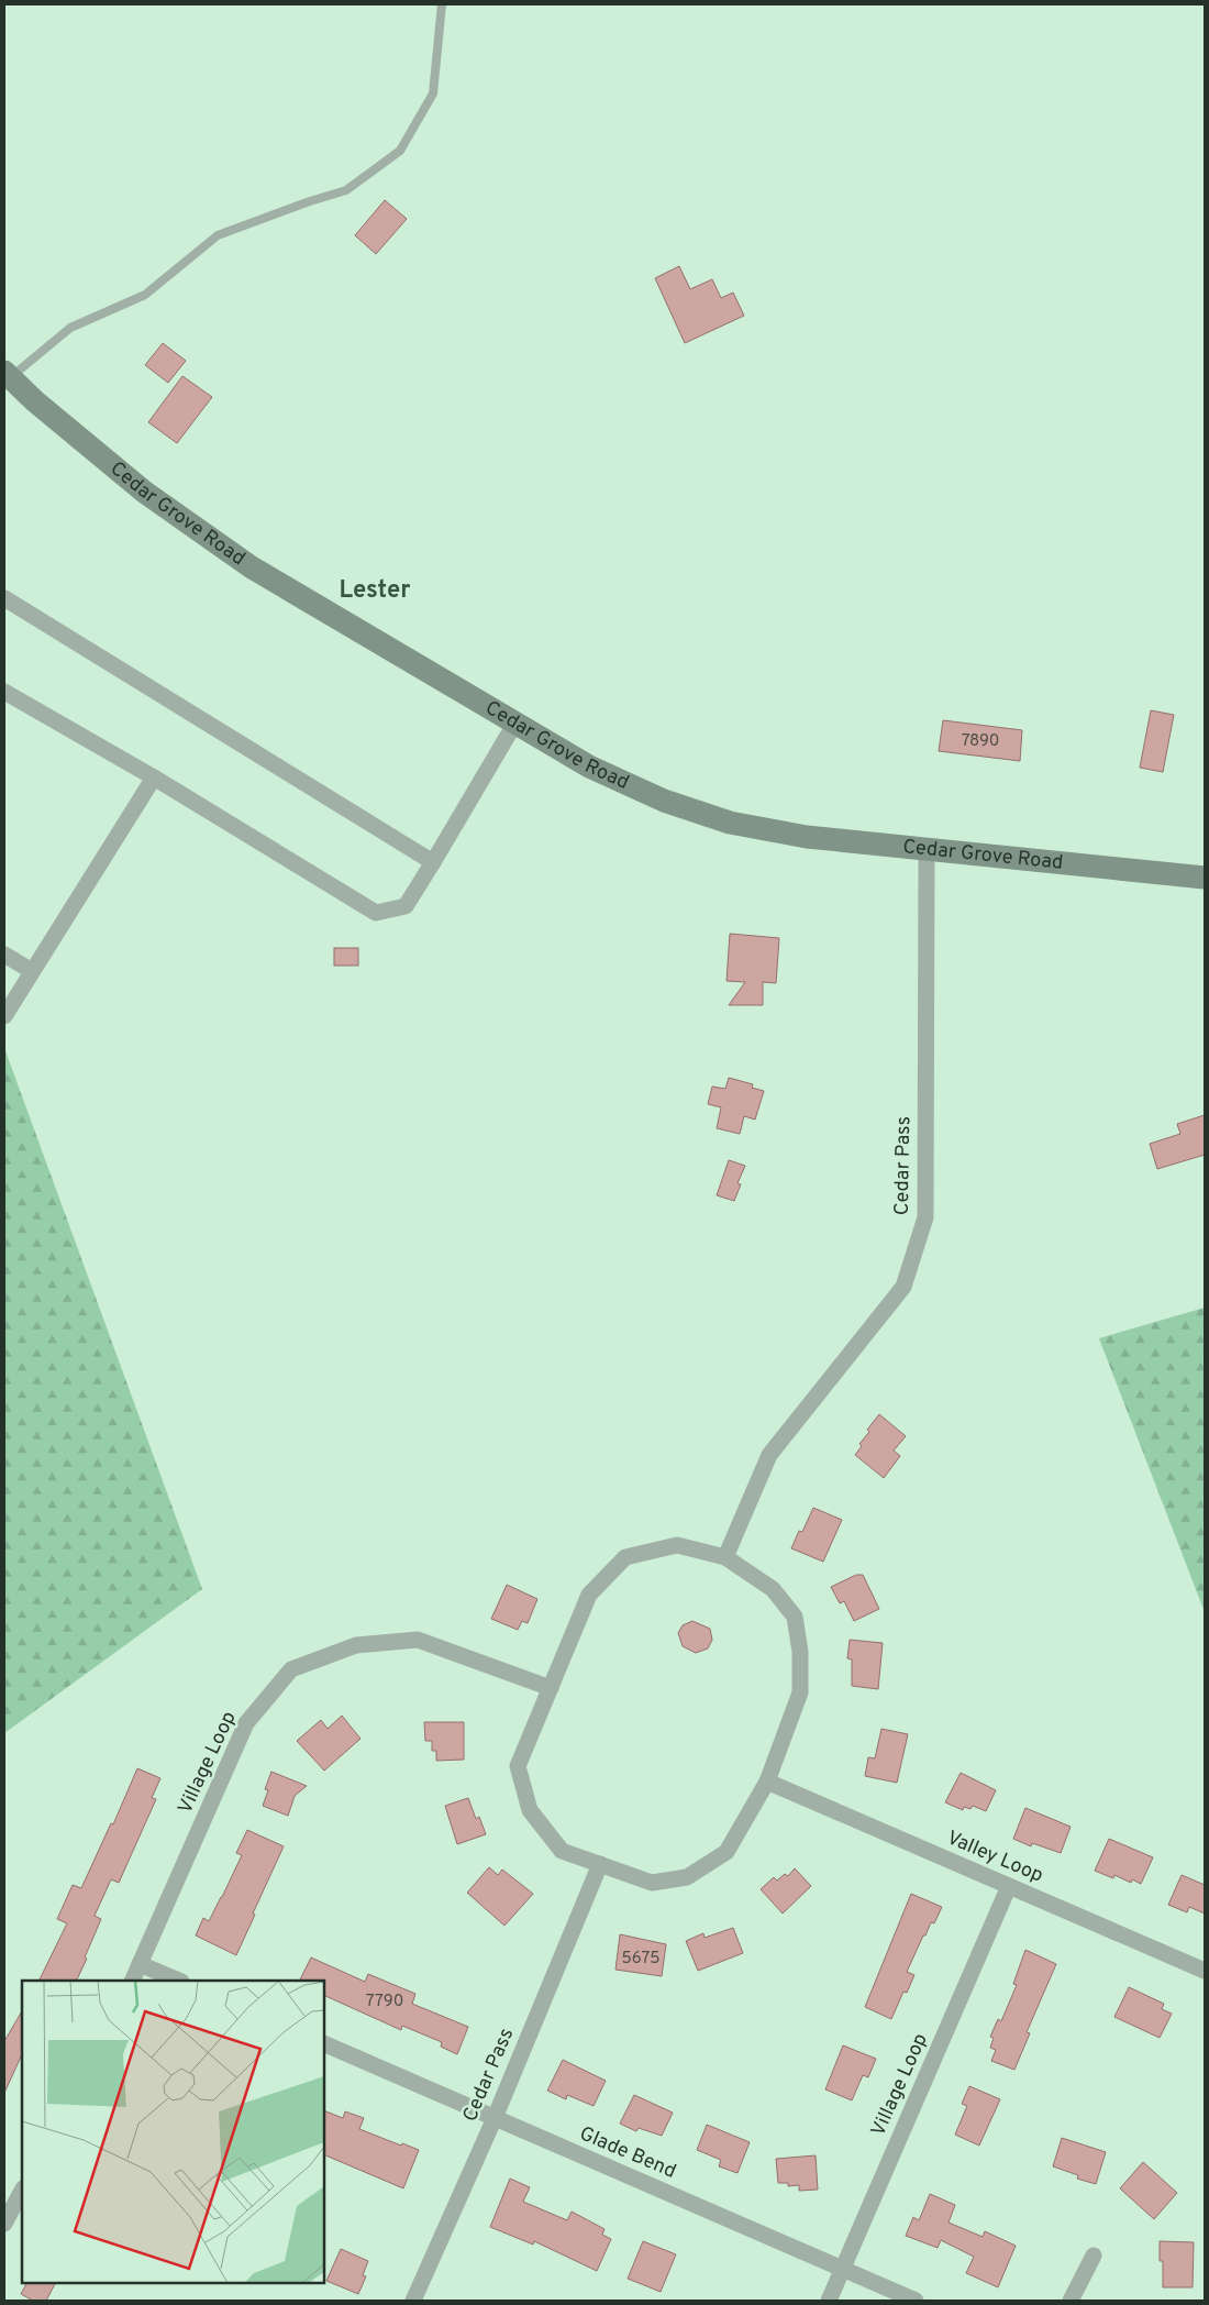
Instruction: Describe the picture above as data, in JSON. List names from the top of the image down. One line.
{"streets":{"main road":["Cedar Grove Road"],"street":["Cedar Pass","Village Loop","Valley Loop","Glade Bend"]},"crossings":[["Cedar Grove Road","Cedar Pass"],["Cedar Pass","Glade Bend"],["Village Loop","Valley Loop"],["Village Loop","Glade Bend"]],"districts":["Lester"],"house_numbers":["7890","5675","7790"]}
